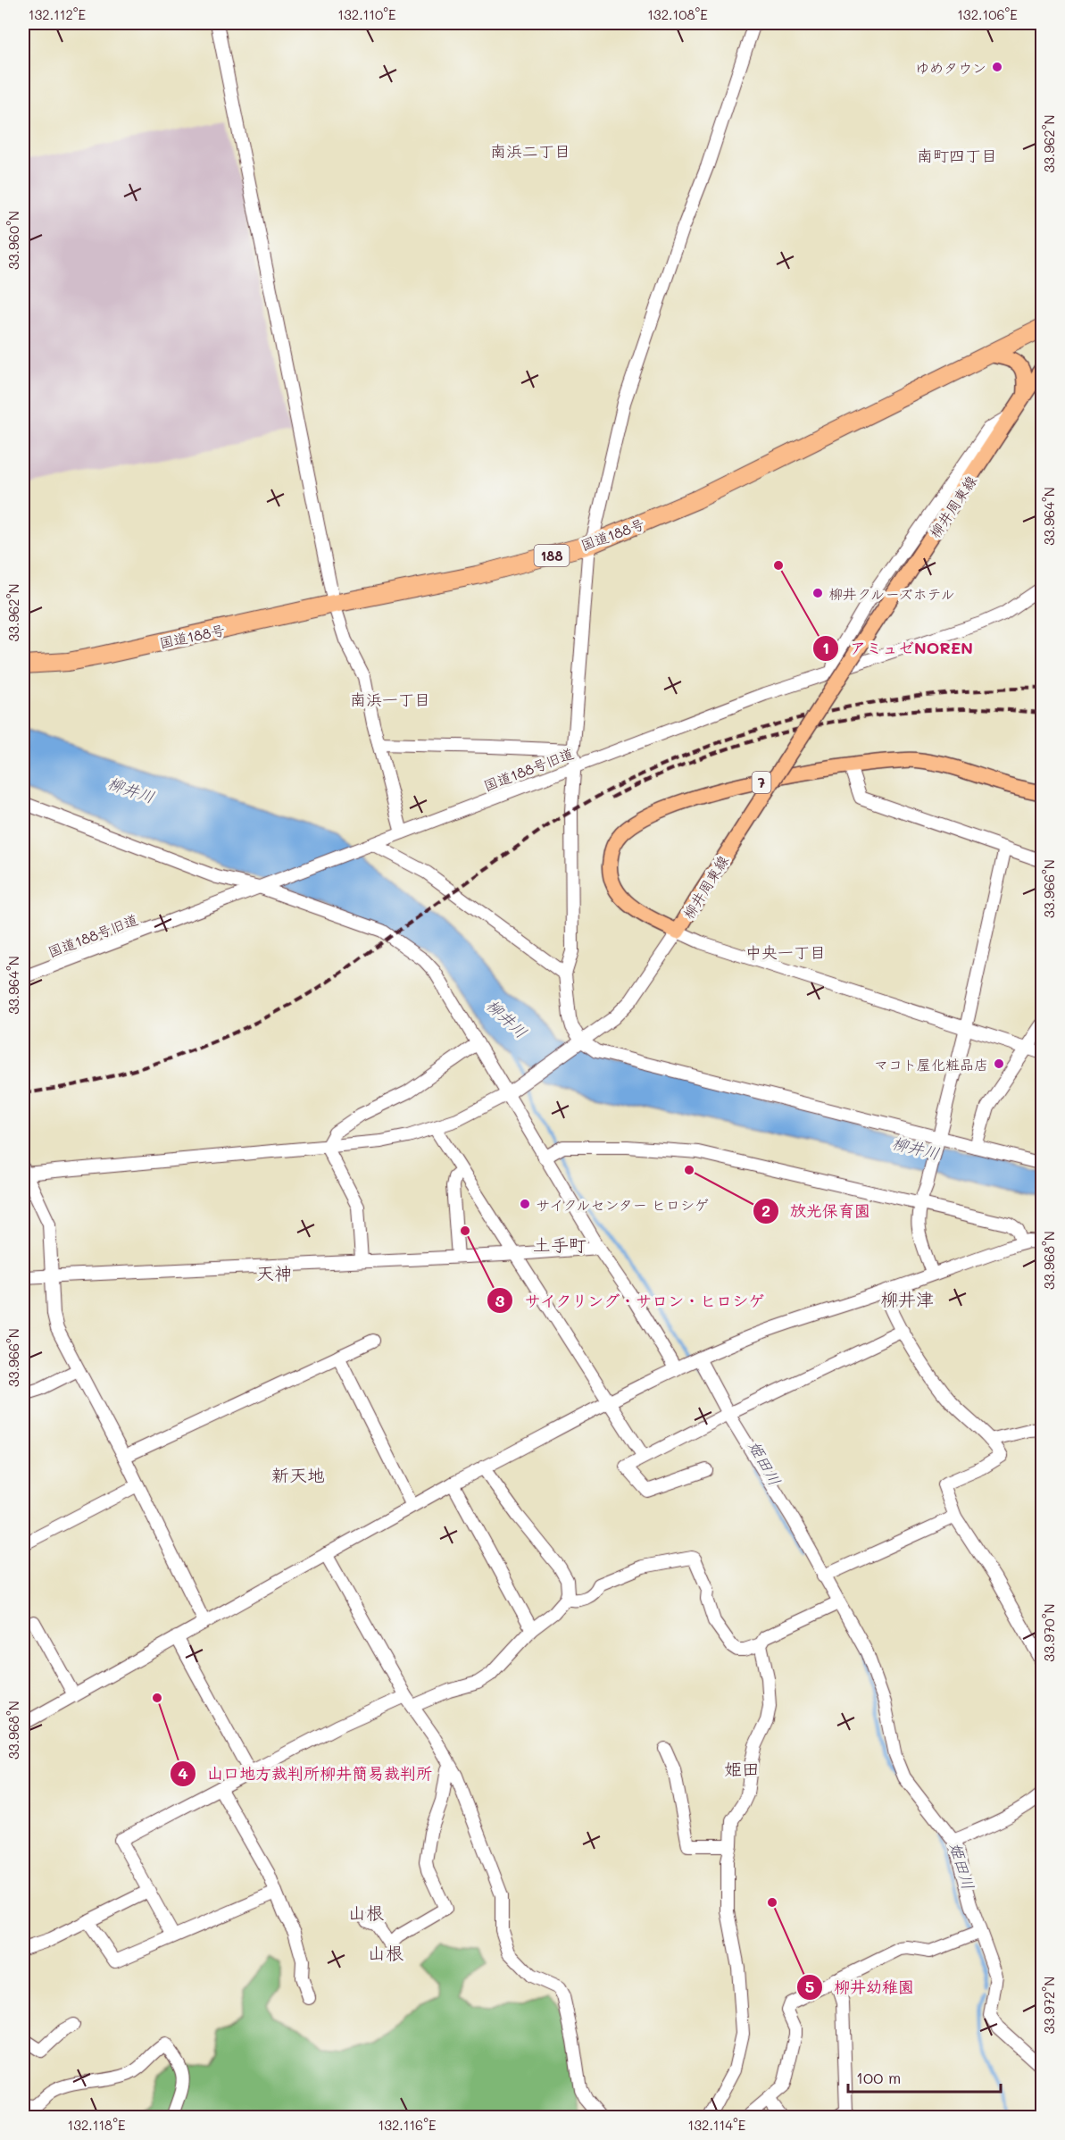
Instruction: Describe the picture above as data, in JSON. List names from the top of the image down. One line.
{"streets":{"highway":["国道188号","188"],"main road":["柳井周東線","7"],"street":["国道188号旧道"]},"districts":["南浜二丁目","南町四丁目","南浜一丁目","中央一丁目","土手町","天神","柳井津","新天地","姫田","山根","山根"],"water":["柳井川","姫田川"],"places":["ゆめタウン","アミュゼNOREN","柳井クルーズホテル","マコト屋化粧品店","放光保育園","サイクルセンター ヒロシゲ","サイクリング・サロン・ヒロシゲ","山口地方裁判所柳井簡易裁判所","柳井幼稚園"],"scale_bar":"100 m","coordinates":["132.112°E","132.110°E","132.108°E","132.106°E","33.962°N","33.960°N","33.964°N","33.966°N","33.968°N","33.970°N","33.972°N","132.118°E","132.116°E","132.114°E"]}
